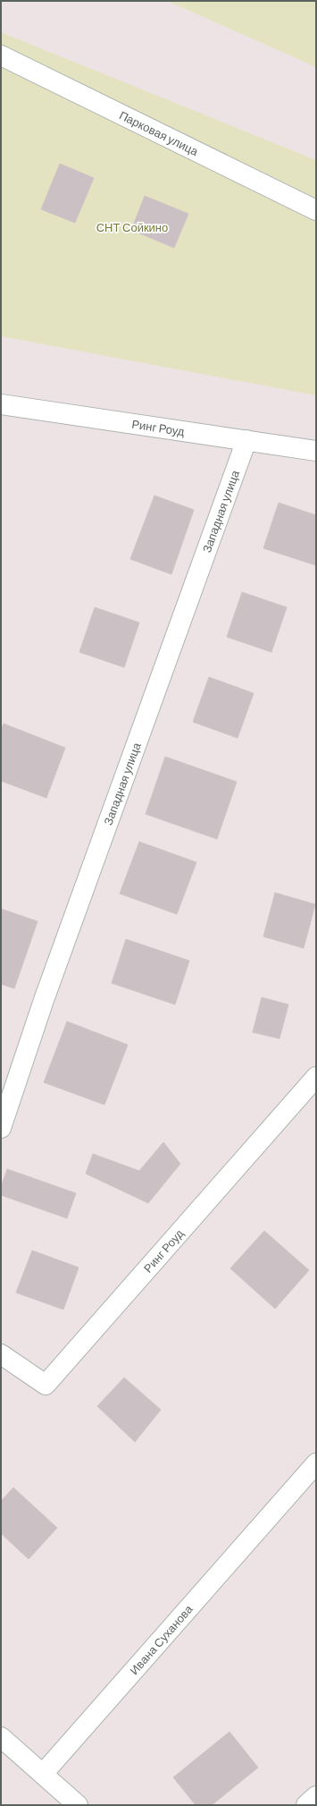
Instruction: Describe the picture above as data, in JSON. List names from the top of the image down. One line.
{"streets":{"street":["Парковая улица","Ринг Роуд","Западная улица","Ивана Суханова"]},"crossings":[["Ринг Роуд","Западная улица"]],"parks":["СНТ Сойкино"]}
